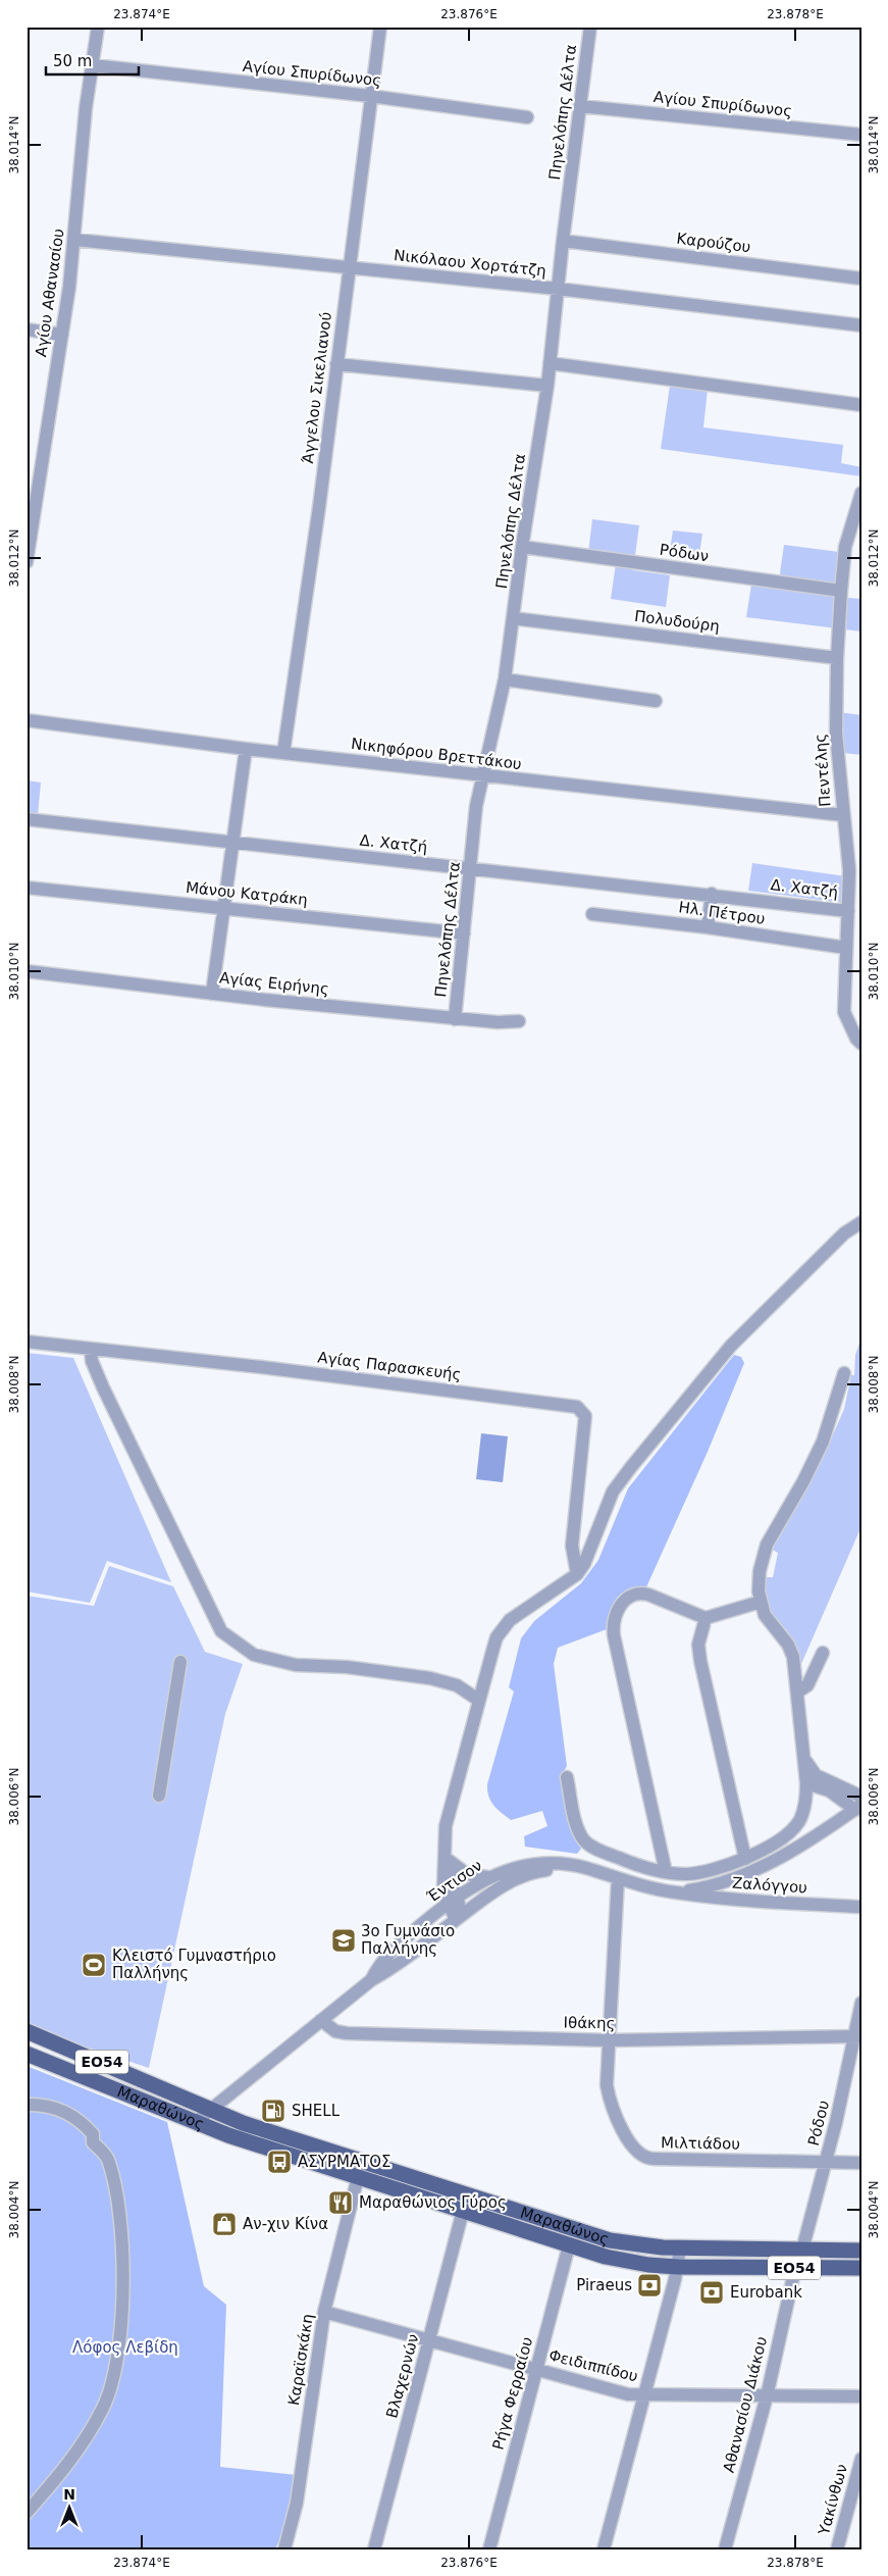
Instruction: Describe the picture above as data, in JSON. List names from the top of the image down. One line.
{"streets":{"main road":["ΕΟ54","Μαραθώνος"],"street":["Αγίου Σπυρίδωνος","Πηνελόπης Δέλτα","Καρούζου","Νικόλαου Χορτάτζη","Αγίου Αθανασίου","Άγγελου Σικελιανού","Ρόδων","Πολυδούρη","Νικηφόρου Βρεττάκου","Πεντέλης","Δ. Χατζή","Μάνου Κατράκη","Ηλ. Πέτρου","Αγίας Ειρήνης","Αγίας Παρασκευής","Έντισον","Ζαλόγγου","Ιθάκης","Ρόδου","Μιλτιάδου","Καραϊσκάκη","Φειδιππίδου","Βλαχερνών","Ρήγα Φερραίου","Αθανασίου Διάκου","Υακίνθων"]},"crossings":[["Αγίου Σπυρίδωνος","Πηνελόπης Δέλτα"],["Αγίου Σπυρίδωνος","Αγίου Αθανασίου"],["Αγίου Σπυρίδωνος","Άγγελου Σικελιανού"],["Πηνελόπης Δέλτα","Καρούζου"],["Πηνελόπης Δέλτα","Νικόλαου Χορτάτζη"],["Πηνελόπης Δέλτα","Ρόδων"],["Πηνελόπης Δέλτα","Πολυδούρη"],["Πηνελόπης Δέλτα","Νικηφόρου Βρεττάκου"],["Πηνελόπης Δέλτα","Δ. Χατζή"],["Πηνελόπης Δέλτα","Μάνου Κατράκη"],["Πηνελόπης Δέλτα","Αγίας Ειρήνης"],["Νικόλαου Χορτάτζη","Αγίου Αθανασίου"],["Νικόλαου Χορτάτζη","Άγγελου Σικελιανού"],["Άγγελου Σικελιανού","Νικηφόρου Βρεττάκου"],["Ρόδων","Πεντέλης"],["Πολυδούρη","Πεντέλης"],["Νικηφόρου Βρεττάκου","Πεντέλης"],["Πεντέλης","Δ. Χατζή"],["Πεντέλης","Ηλ. Πέτρου"],["Έντισον","Ζαλόγγου"],["Έντισον","Ιθάκης"],["Έντισον","Μαραθώνος"],["Έντισον","Μιλτιάδου"],["Ιθάκης","Ρόδου"],["Ιθάκης","Μιλτιάδου"],["Μαραθώνος","Ρόδου"],["Μαραθώνος","Καραϊσκάκη"],["Μαραθώνος","Βλαχερνών"],["Μαραθώνος","Ρήγα Φερραίου"],["Μαραθώνος","Αθανασίου Διάκου"],["Ρόδου","Μιλτιάδου"],["Καραϊσκάκη","Φειδιππίδου"],["Φειδιππίδου","Βλαχερνών"],["Φειδιππίδου","Ρήγα Φερραίου"],["Φειδιππίδου","Αθανασίου Διάκου"]],"parks":["Λόφος Λεβίδη"],"places":{"school or university":["3ο Γυμνάσιο Παλλήνης"],"sports":["Κλειστό Γυμναστήριο Παλλήνης"],"fuel station":["SHELL"],"bus stop":["ΑΣΥΡΜΑΤΟΣ"],"restaurant":["Μαραθώνιος Γύρος"],"shop":["Αν-χιν Κίνα"],"bank":["Piraeus","Eurobank"]},"scale_bar":"50 m","north":"top","coordinates":["23.874°E","23.876°E","23.878°E","38.014°N","38.012°N","38.010°N","38.008°N","38.006°N","38.004°N"]}
